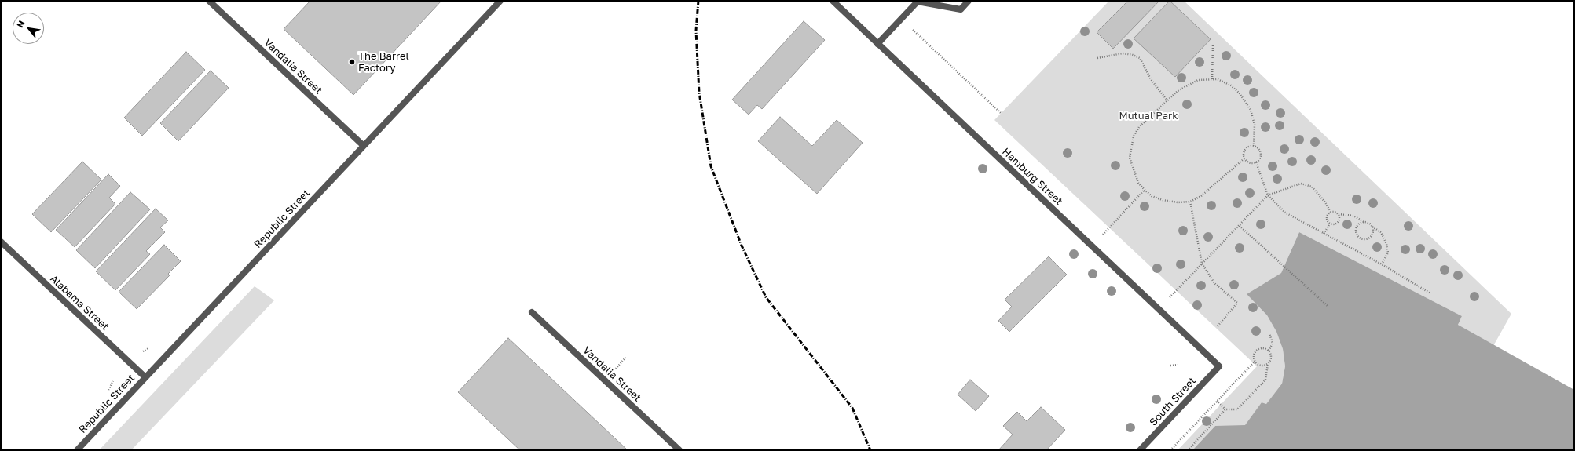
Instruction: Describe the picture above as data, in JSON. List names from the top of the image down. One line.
{"streets":{"street":["Vandalia Street","Hamburg Street","Republic Street","Alabama Street","South Street"]},"crossings":[["Vandalia Street","Republic Street"],["Hamburg Street","South Street"],["Republic Street","Alabama Street"]],"parks":["Mutual Park"],"places":["The Barrel Factory"],"north":"top left"}
